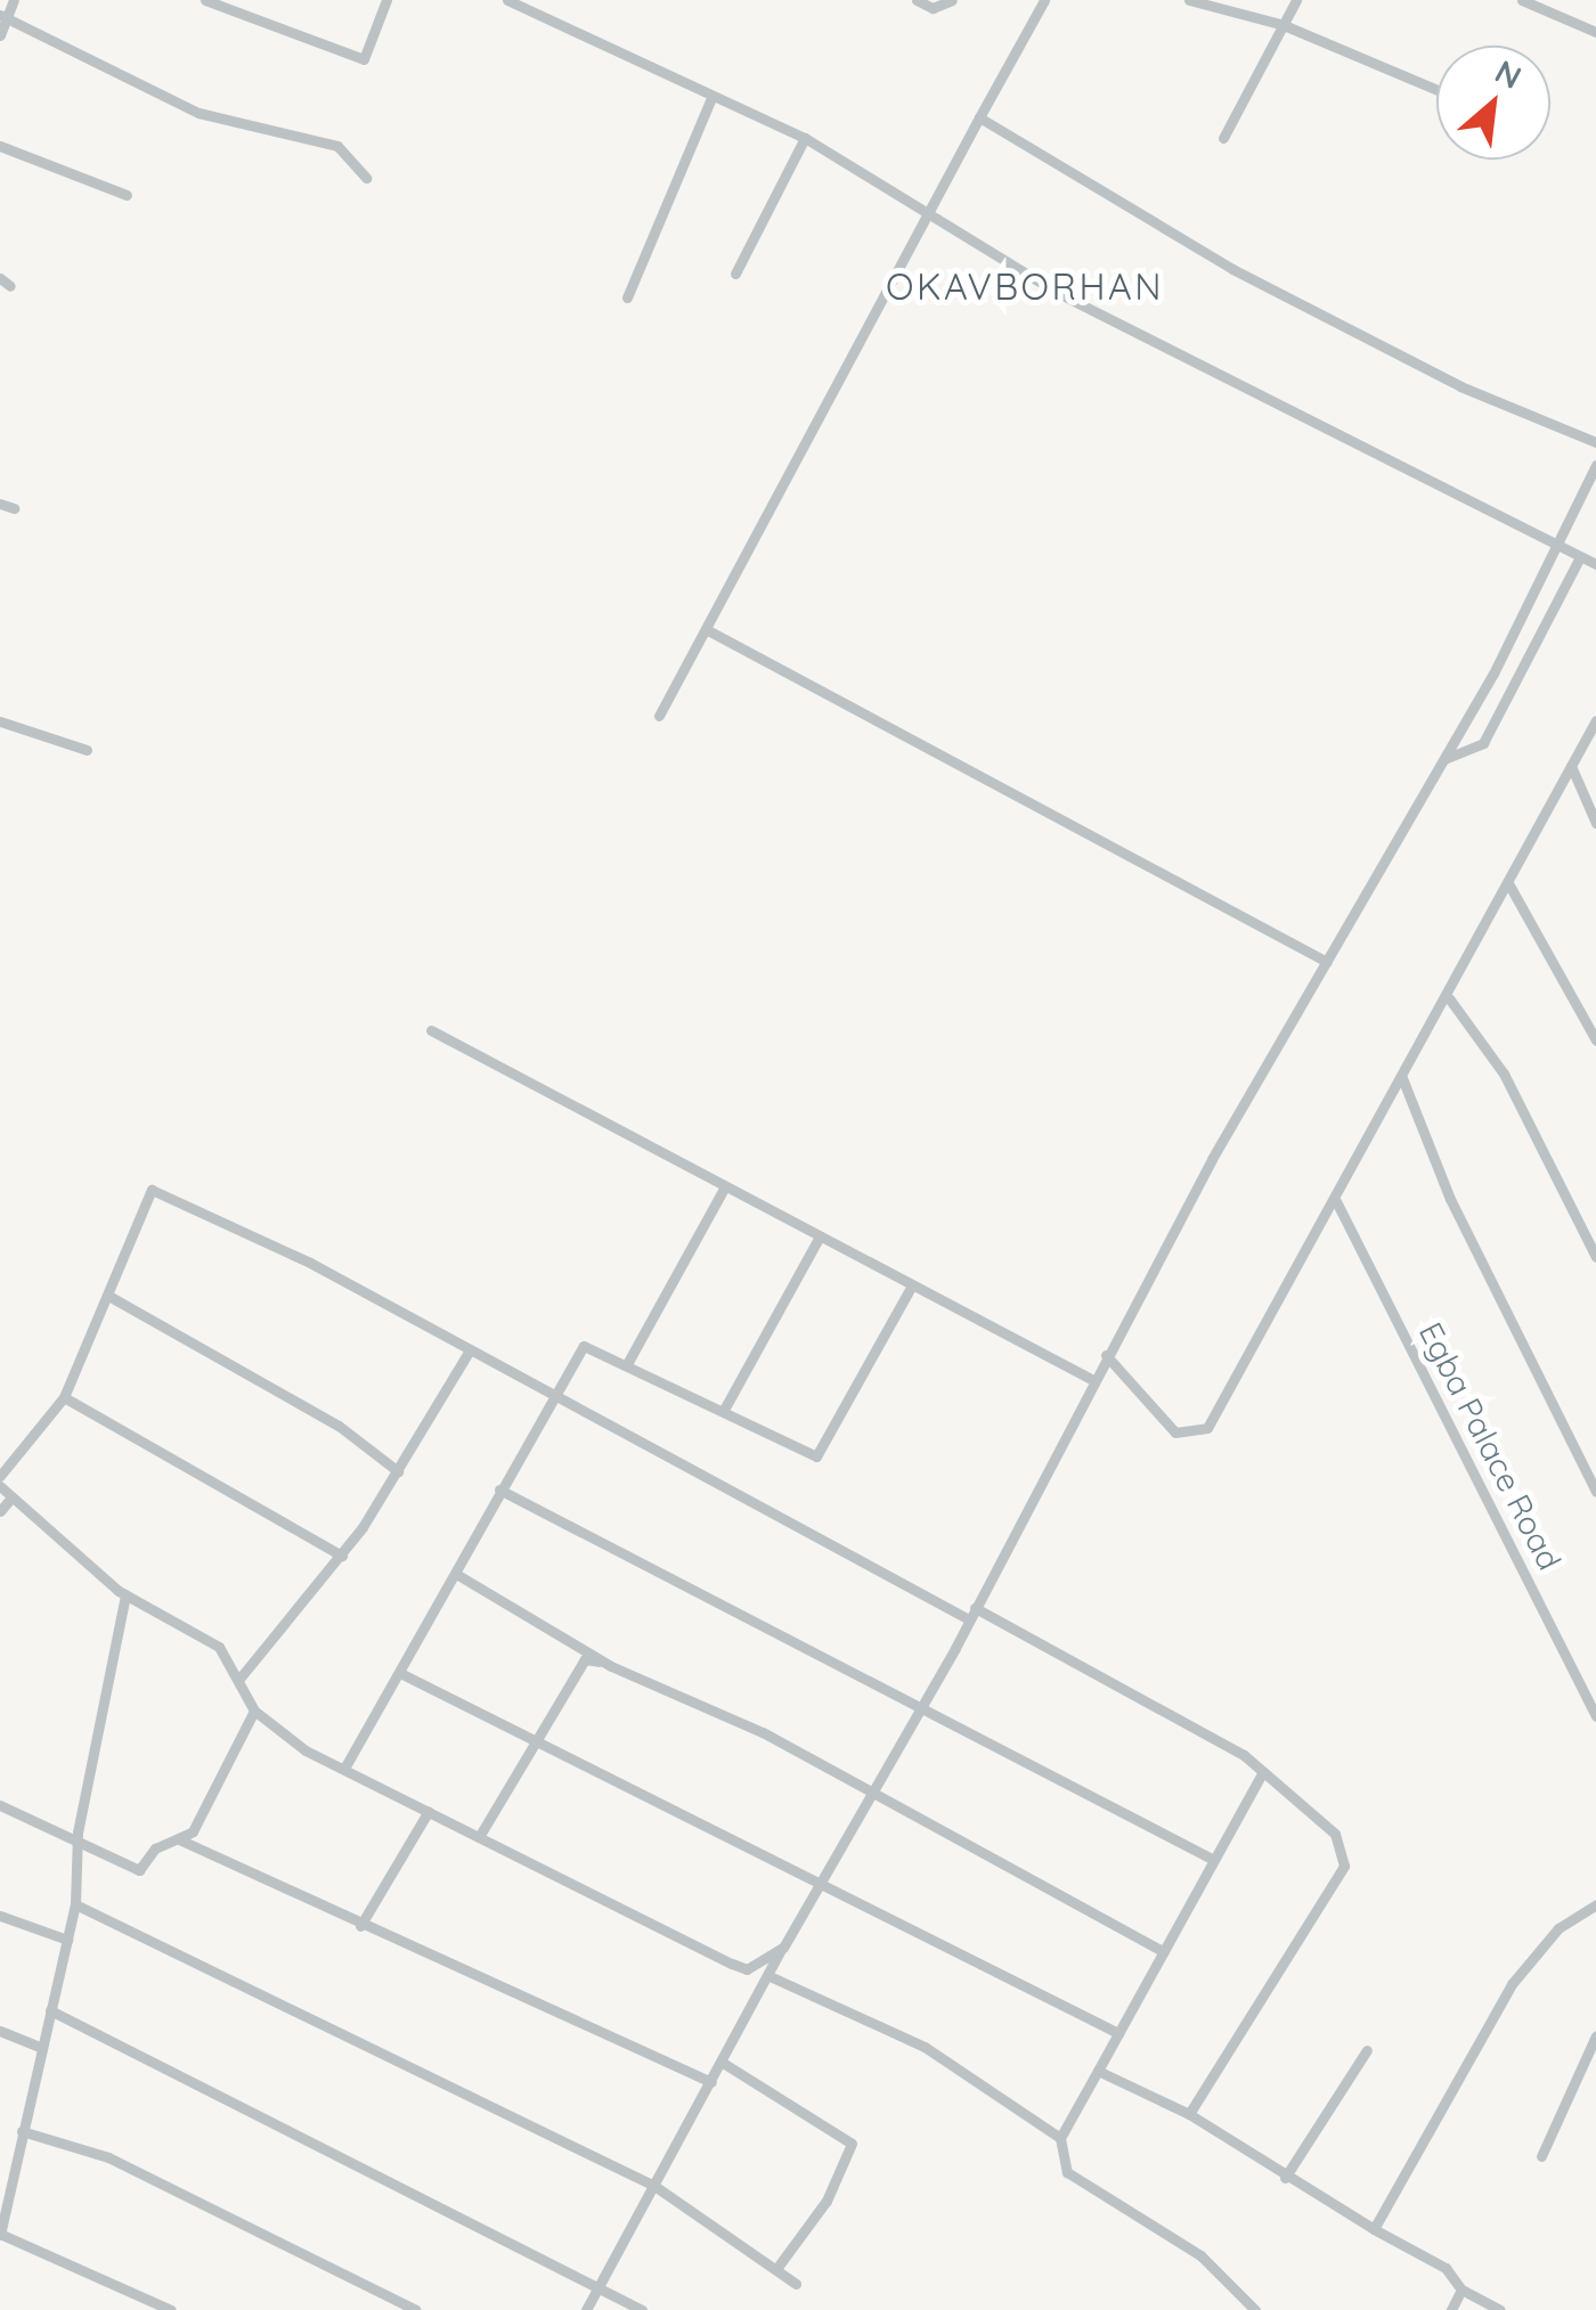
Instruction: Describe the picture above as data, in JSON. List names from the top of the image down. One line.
{"streets":{"street":["Egba Palace Road"]},"districts":["OKAVBORHAN"],"north":"top right"}
